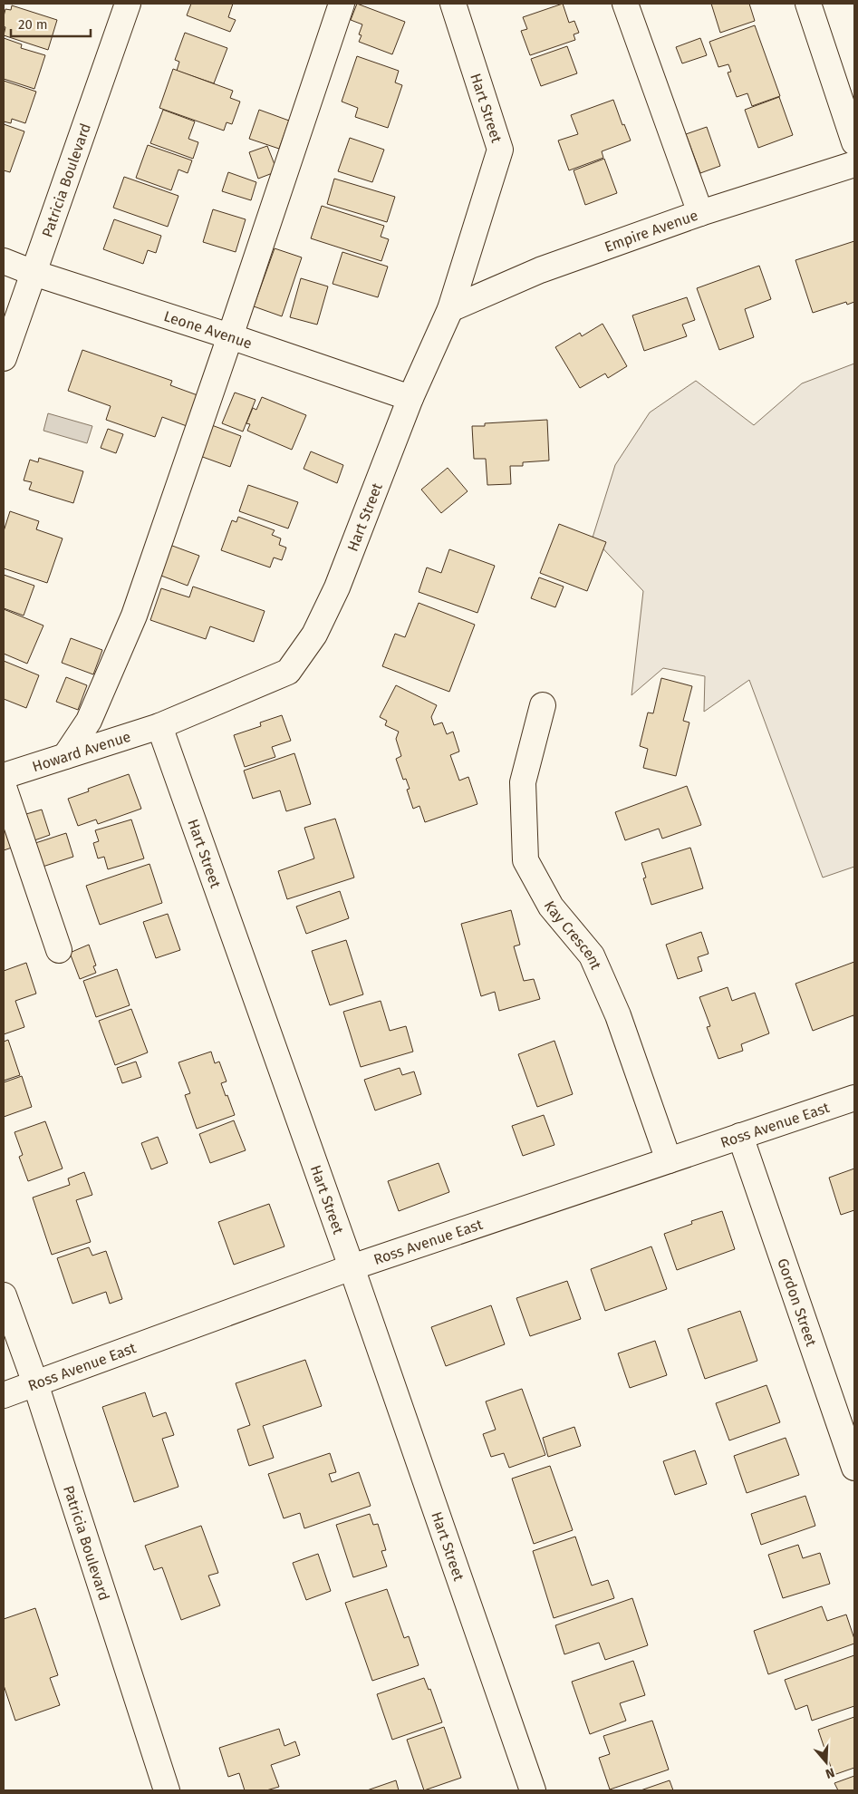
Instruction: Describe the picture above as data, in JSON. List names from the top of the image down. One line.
{"streets":{"street":["Hart Street","Patricia Boulevard","Empire Avenue","Leone Avenue","Howard Avenue","Kay Crescent","Ross Avenue East","Gordon Street"]},"crossings":[["Hart Street","Empire Avenue"],["Hart Street","Leone Avenue"],["Hart Street","Howard Avenue"],["Hart Street","Ross Avenue East"],["Patricia Boulevard","Leone Avenue"],["Patricia Boulevard","Ross Avenue East"],["Kay Crescent","Ross Avenue East"],["Ross Avenue East","Gordon Street"]],"scale_bar":"20 m","north":"bottom"}
